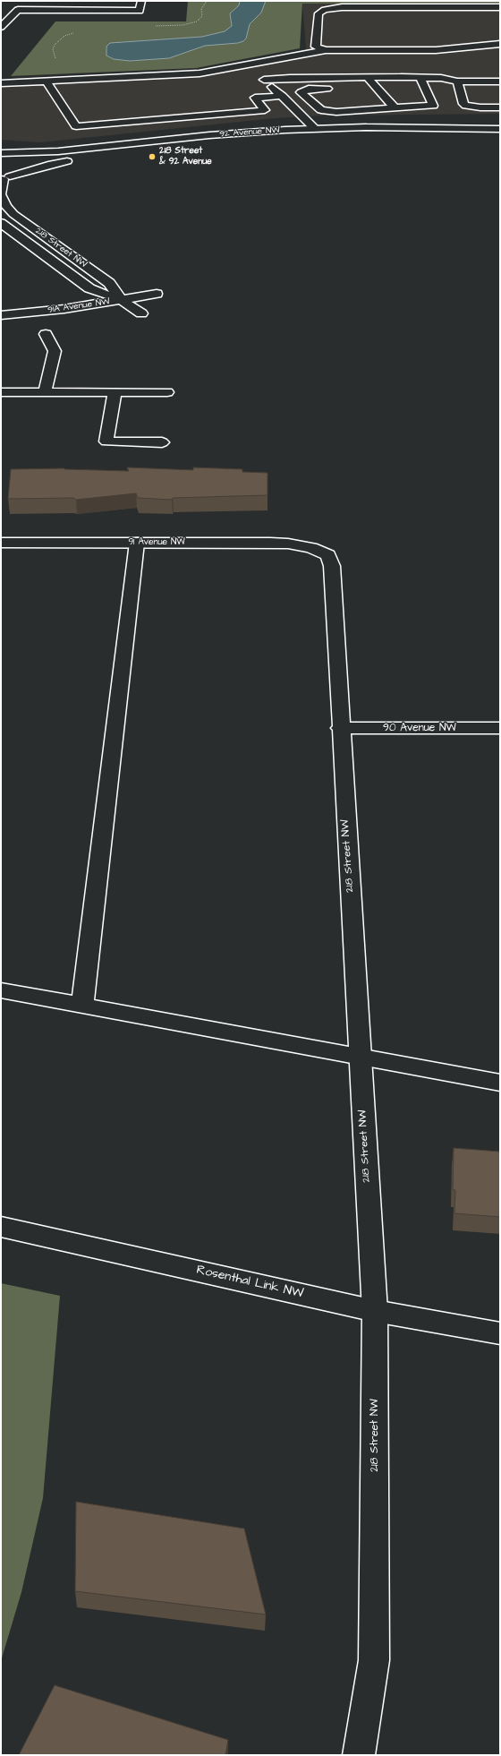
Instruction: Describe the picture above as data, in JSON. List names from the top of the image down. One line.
{"streets":{"street":["92 Avenue NW","218 Street NW","91A Avenue NW","91 Avenue NW","90 Avenue NW","Rosenthal Link NW"]},"crossings":[["218 Street NW","91A Avenue NW"],["218 Street NW","91 Avenue NW"],["218 Street NW","90 Avenue NW"],["218 Street NW","Rosenthal Link NW"]],"places":["218 Street & 92 Avenue"]}
